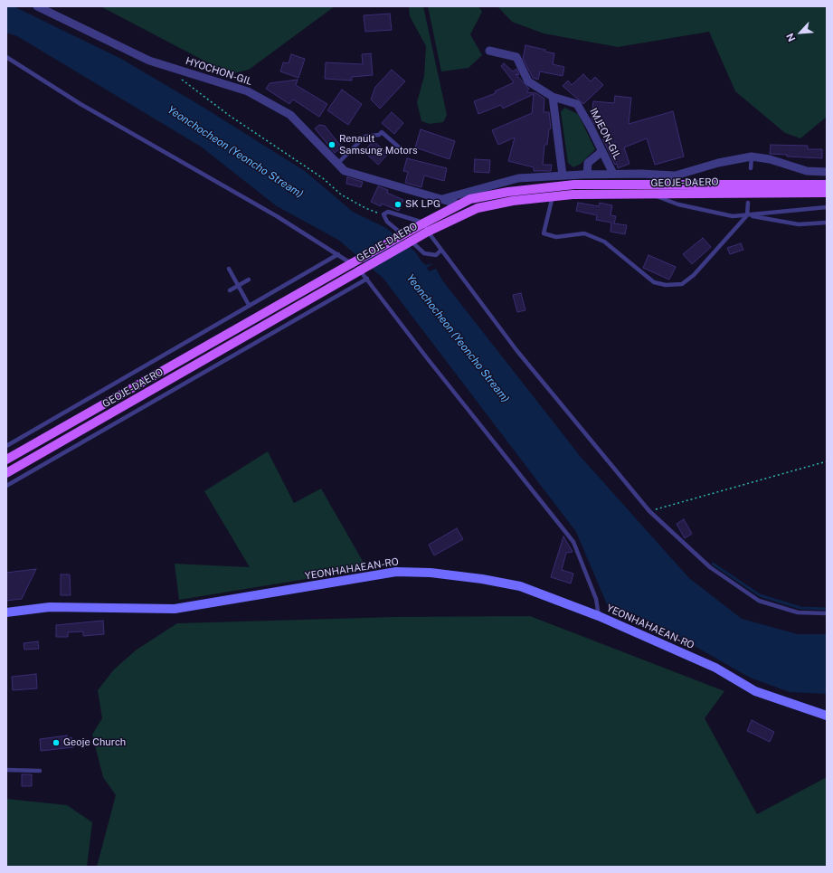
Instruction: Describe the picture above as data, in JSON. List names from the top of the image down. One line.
{"streets":{"main road":["GEOJE-DAERO"],"street":["HYOCHON-GIL","IMJEON-GIL","YEONHAHAEAN-RO"]},"crossings":[["HYOCHON-GIL","GEOJE-DAERO"]],"water":["Yeonchocheon (Yeoncho Stream)"],"places":["Renault Samsung Motors","SK LPG","Geoje Church"],"north":"bottom left"}
